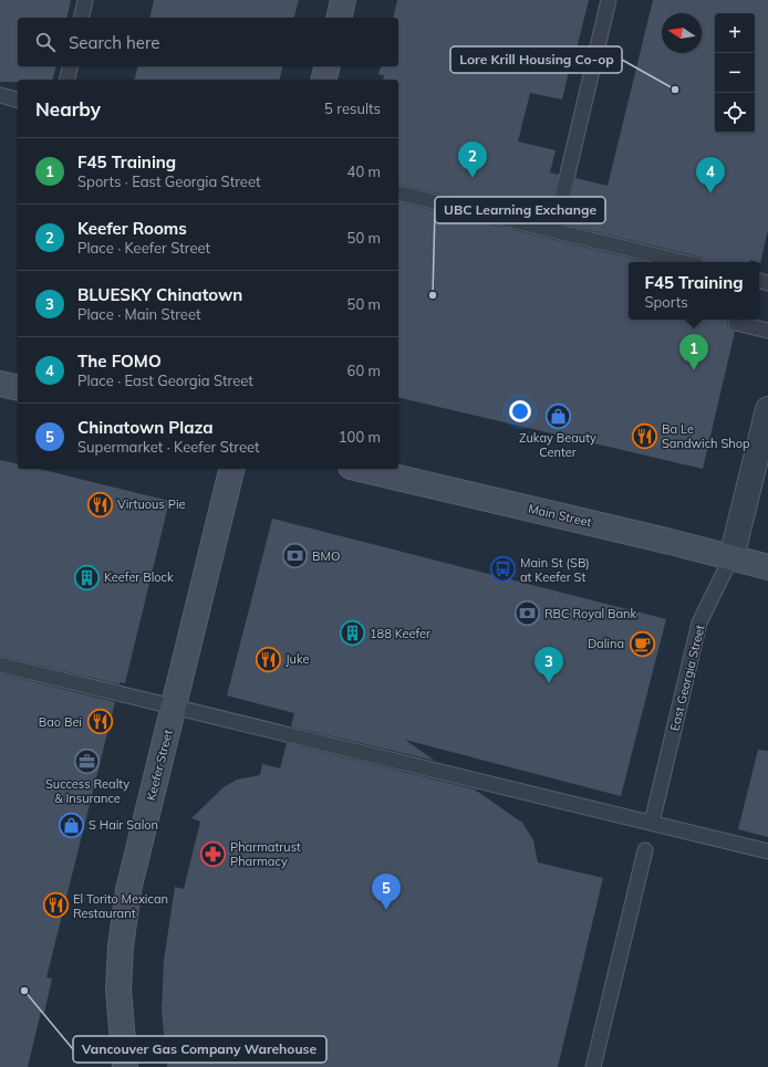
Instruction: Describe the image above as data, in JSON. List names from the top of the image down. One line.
{"streets":{"street":["Main Street","East Georgia Street","Keefer Street"]},"crossings":[["Main Street","East Georgia Street"]],"places":{"other":["Lore Krill Housing Co-op","UBC Learning Exchange","Vancouver Gas Company Warehouse"],"shop":["Zukay Beauty Center","S Hair Salon"],"restaurant":["Ba Le Sandwich Shop","Virtuous Pie","Juke","Bao Bei","El Torito Mexican Restaurant"],"bank":["BMO","RBC Royal Bank"],"bus stop":["Main St (SB) at Keefer St"],"building":["Keefer Block","188 Keefer"],"cafe":["Dalina"],"office":["Success Realty & Insurance"],"pharmacy":["Pharmatrust Pharmacy"]},"north":"left","page":{"map_buttons":["+","−"],"search":"Search here","heading":["Nearby","5 results"],"list":[{"mark":"1","name":"F45 Training","note":"Sports · East Georgia Street","value":"40 m"},{"mark":"2","name":"Keefer Rooms","note":"Place · Keefer Street","value":"50 m"},{"mark":"3","name":"BLUESKY Chinatown","note":"Place · Main Street","value":"50 m"},{"mark":"4","name":"The FOMO","note":"Place · East Georgia Street","value":"60 m"},{"mark":"5","name":"Chinatown Plaza","note":"Supermarket · Keefer Street","value":"100 m"}],"pins":["2","4","1","3","5"],"popup":["F45 Training","Sports"]}}
